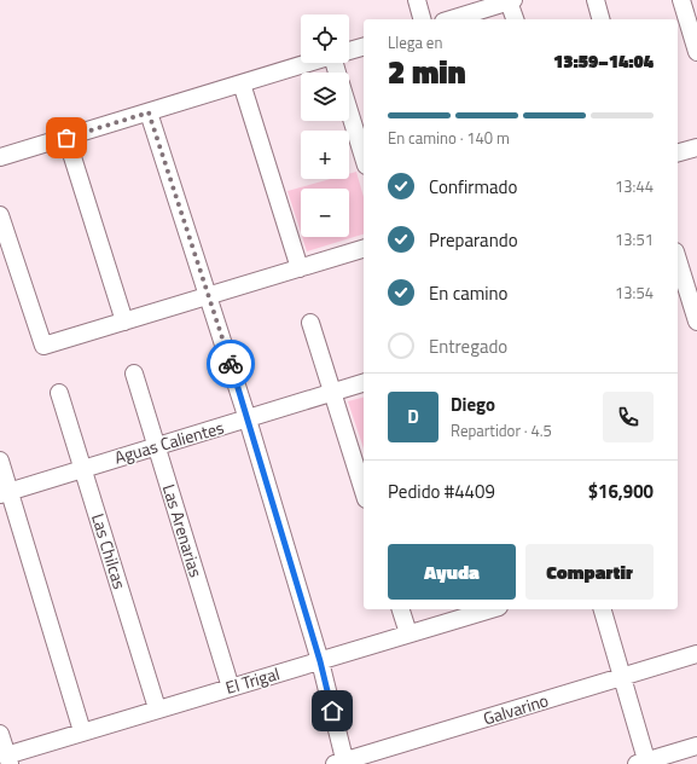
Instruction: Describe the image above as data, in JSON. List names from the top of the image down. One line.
{"streets":{"street":["Aguas Calientes","Las Arenarias","Las Chilcas","El Trigal","Galvarino"]},"crossings":[["Aguas Calientes","Las Arenarias"],["Aguas Calientes","Las Chilcas"],["Las Arenarias","El Trigal"],["Las Chilcas","El Trigal"]],"page":{"map_buttons":["+","−"],"heading":["2 min","Llega en","13:59–14:04"],"panel":["Diego","Repartidor · 4.5","Pedido #4409","$16,900"],"bar":"En camino · 140 m","list":[["Confirmado","13:44"],["Preparando","13:51"],["En camino","13:54"],"Entregado"],"round":"D","buttons":["Ayuda","Compartir"]}}
